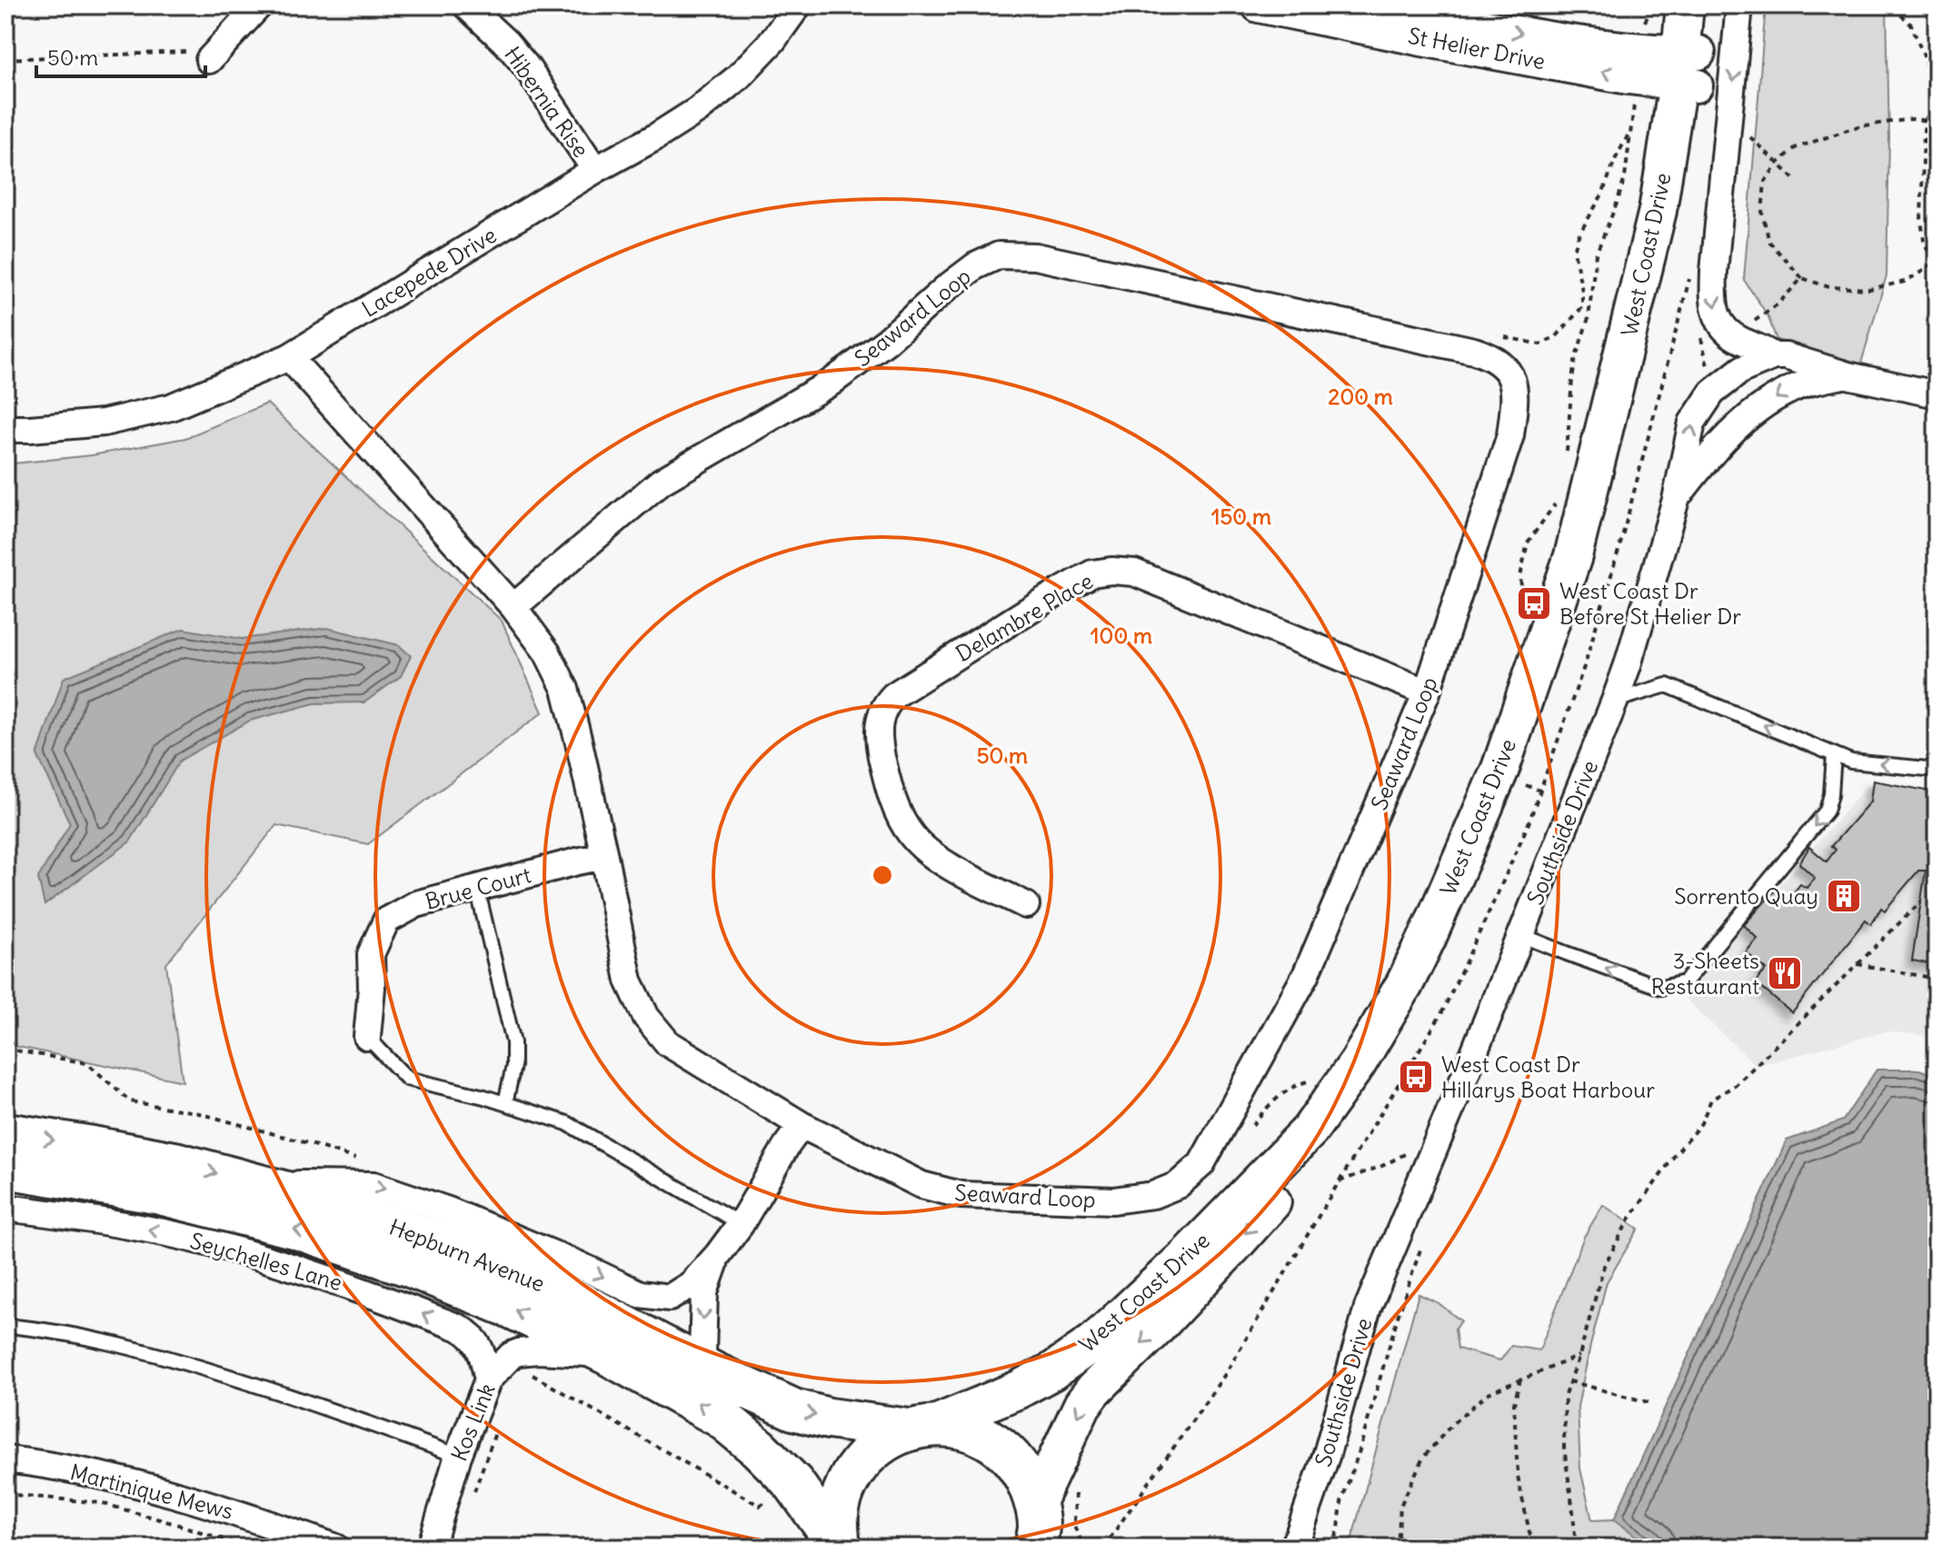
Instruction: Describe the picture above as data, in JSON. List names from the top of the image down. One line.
{"streets":{"main road":["West Coast Drive","Hepburn Avenue"],"street":["St Helier Drive","Hibernia Rise","Lacepede Drive","Seaward Loop","Delambre Place","Southside Drive","Brue Court","Seychelles Lane","Kos Link","Martinique Mews"]},"crossings":[["St Helier Drive","West Coast Drive"],["Hibernia Rise","Lacepede Drive"],["West Coast Drive","Hepburn Avenue"],["Lacepede Drive","Seaward Loop"],["Seaward Loop","Delambre Place"],["Seaward Loop","Brue Court"],["Hepburn Avenue","Kos Link"],["Seychelles Lane","Kos Link"]],"places":{"bus stop":["West Coast Dr Before St Helier Dr","West Coast Dr Hillarys Boat Harbour"],"building":["Sorrento Quay"],"restaurant":["3-Sheets Restaurant"]},"scale_bar":"50 m","rings":["200 m","150 m","100 m","50 m"]}
